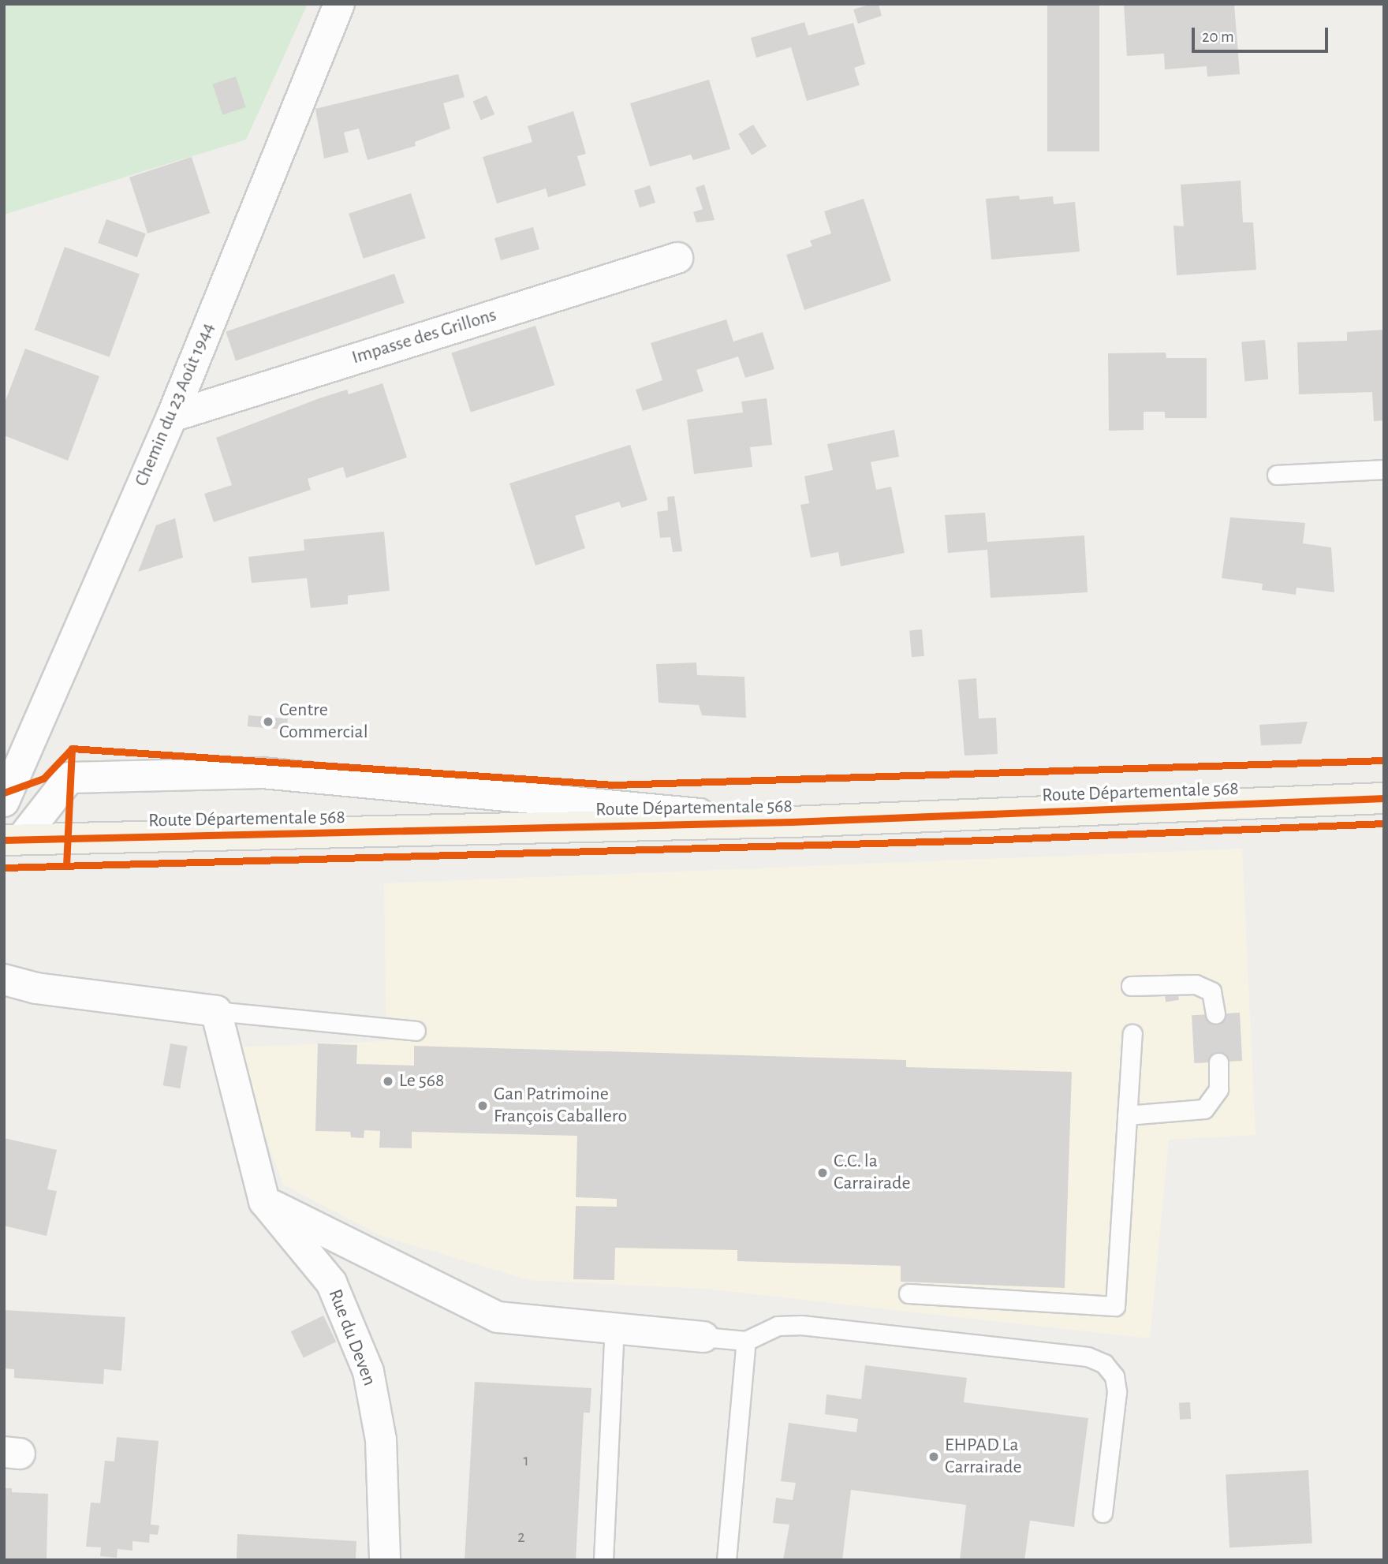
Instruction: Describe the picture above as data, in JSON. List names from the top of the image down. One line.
{"streets":{"main road":["Route Départementale 568"],"street":["Impasse des Grillons","Chemin du 23 Août 1944","Rue du Deven"]},"crossings":[["Impasse des Grillons","Chemin du 23 Août 1944"]],"places":["Centre Commercial","Le 568","Gan Patrimoine François Caballero","C.C. la Carrairade","EHPAD La Carrairade"],"house_numbers":["1","2"],"scale_bar":"20 m"}
